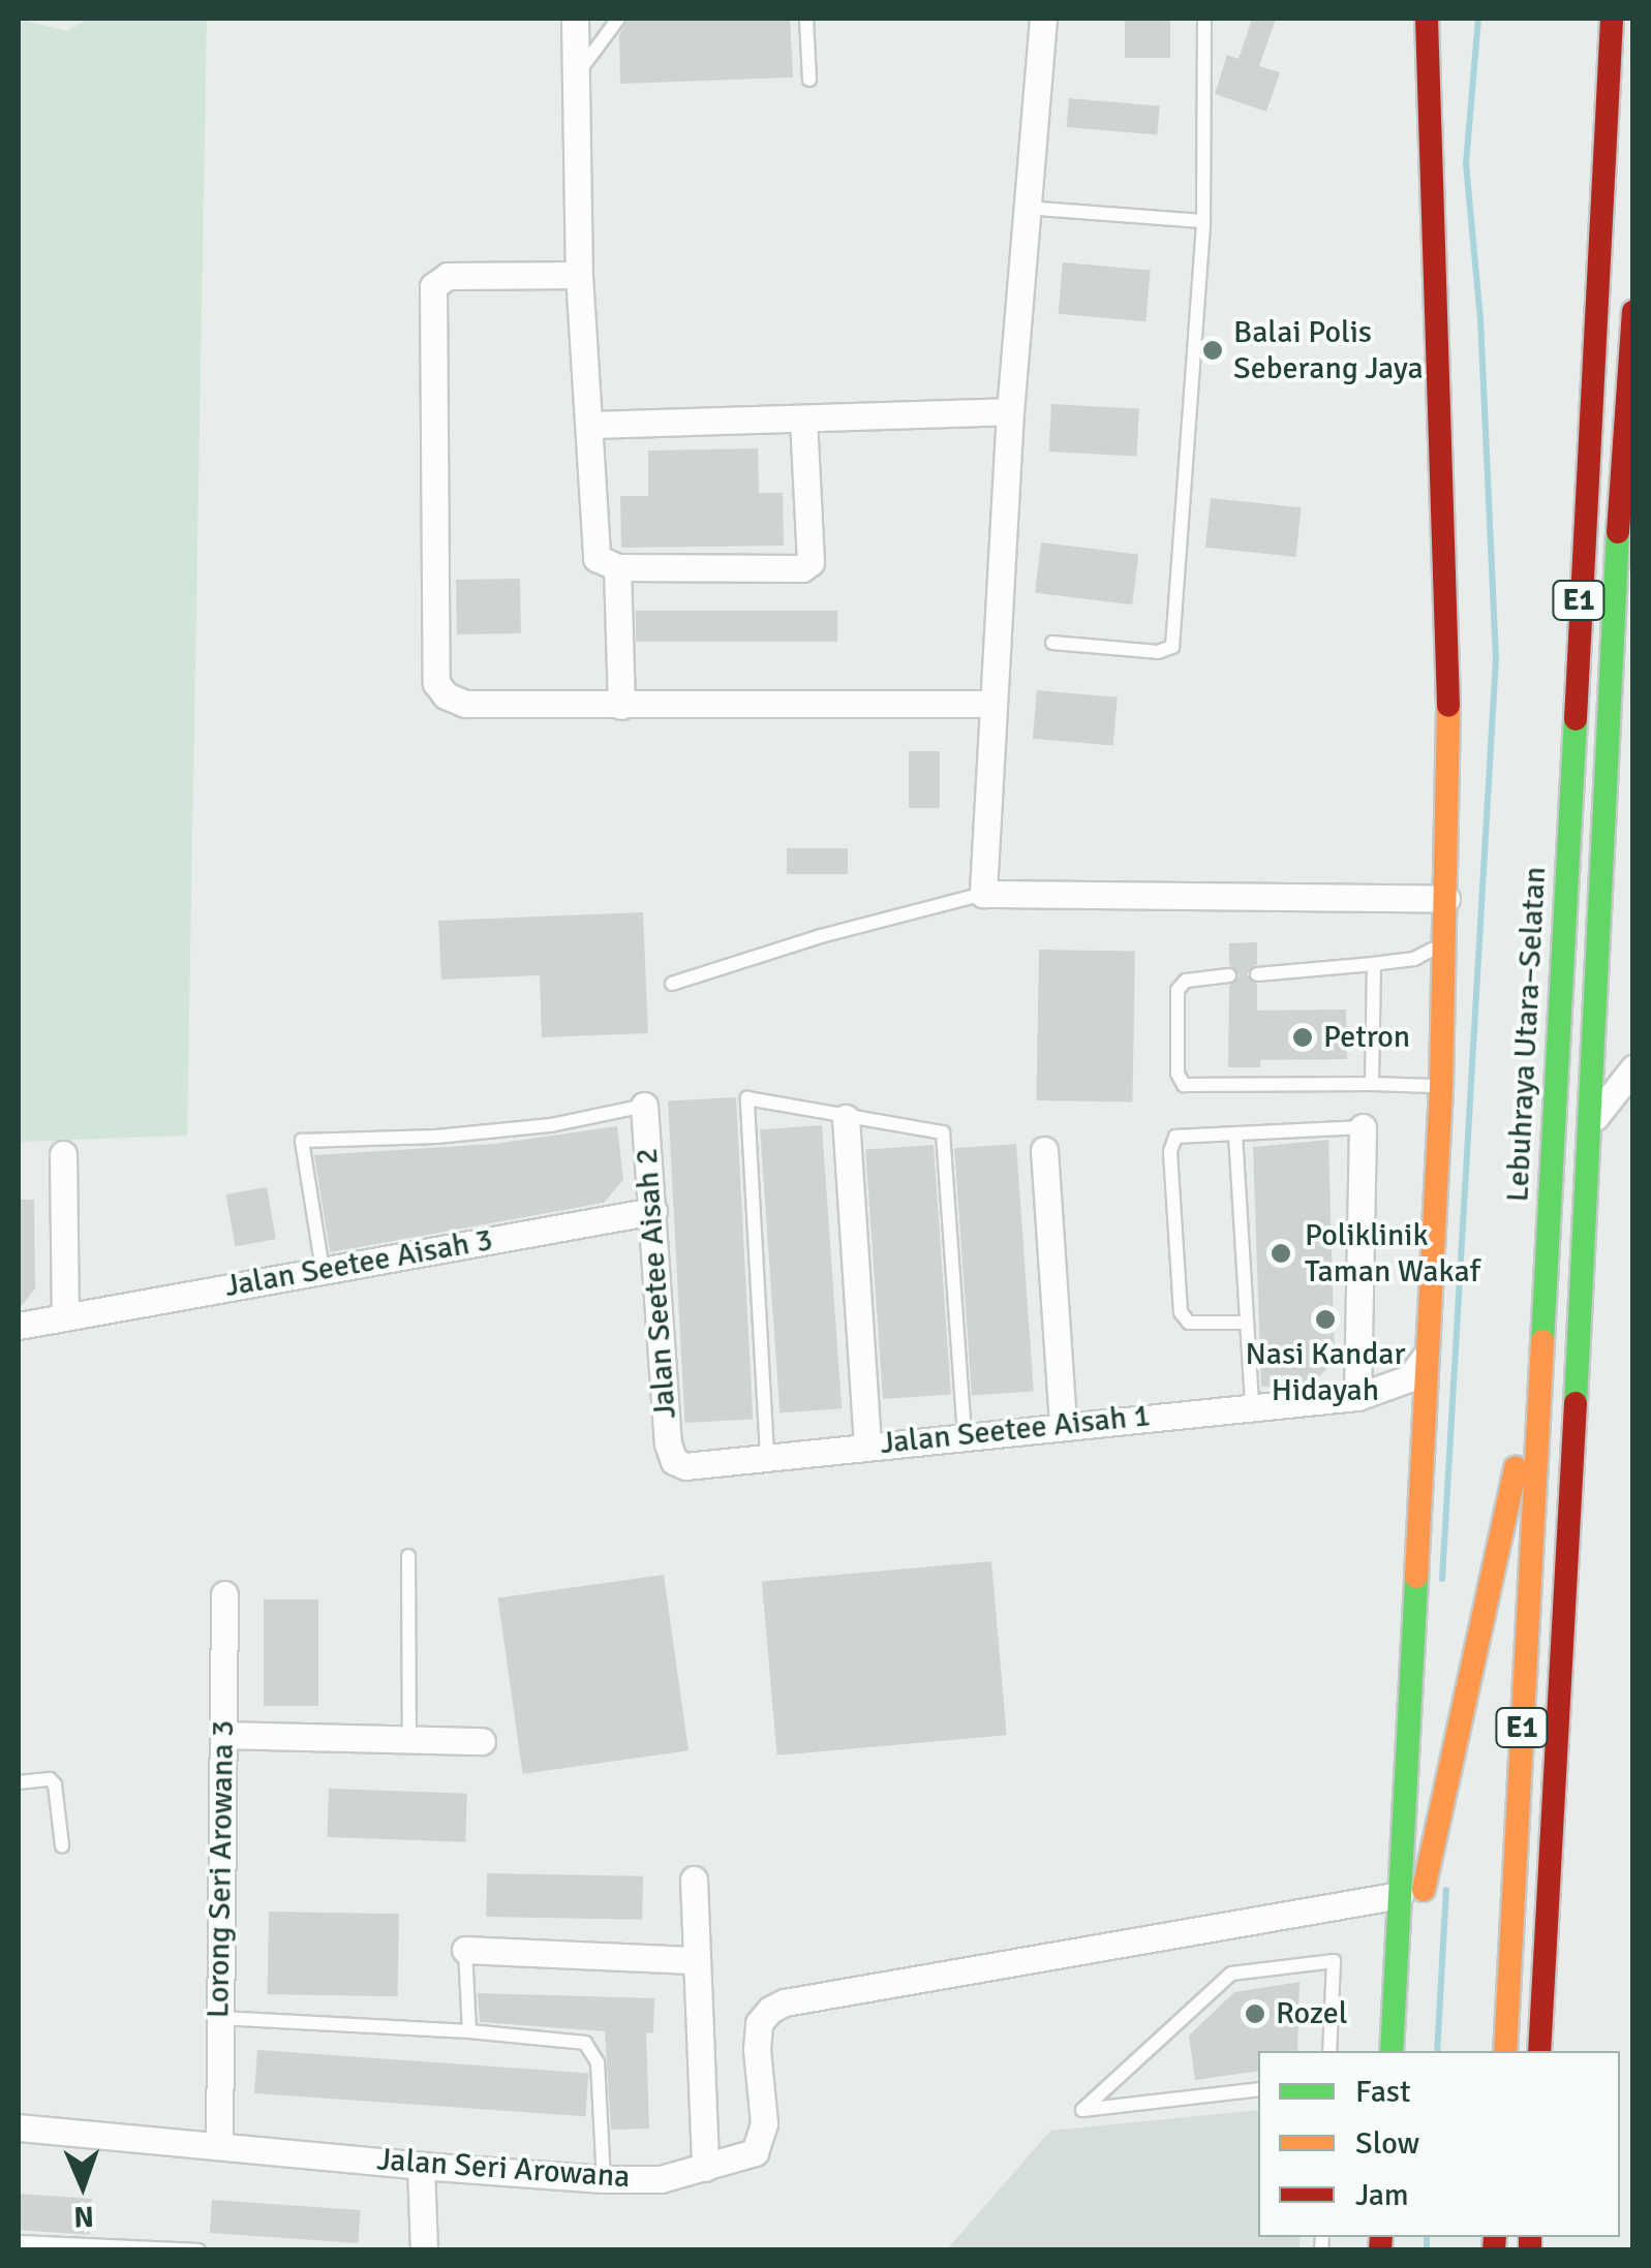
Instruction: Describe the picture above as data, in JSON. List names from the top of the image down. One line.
{"streets":{"highway":["E1","Lebuhraya Utara–Selatan"],"street":["Jalan Seetee Aisah 3","Jalan Seetee Aisah 2","Jalan Seetee Aisah 1","Lorong Seri Arowana 3","Jalan Seri Arowana"]},"crossings":[["Jalan Seetee Aisah 3","Jalan Seetee Aisah 2"],["Jalan Seetee Aisah 2","Jalan Seetee Aisah 1"],["Lorong Seri Arowana 3","Jalan Seri Arowana"]],"places":["Balai Polis Seberang Jaya","Petron","Poliklinik Taman Wakaf","Nasi Kandar Hidayah","Rozel"],"legend":["Fast","Slow","Jam"],"north":"bottom"}
